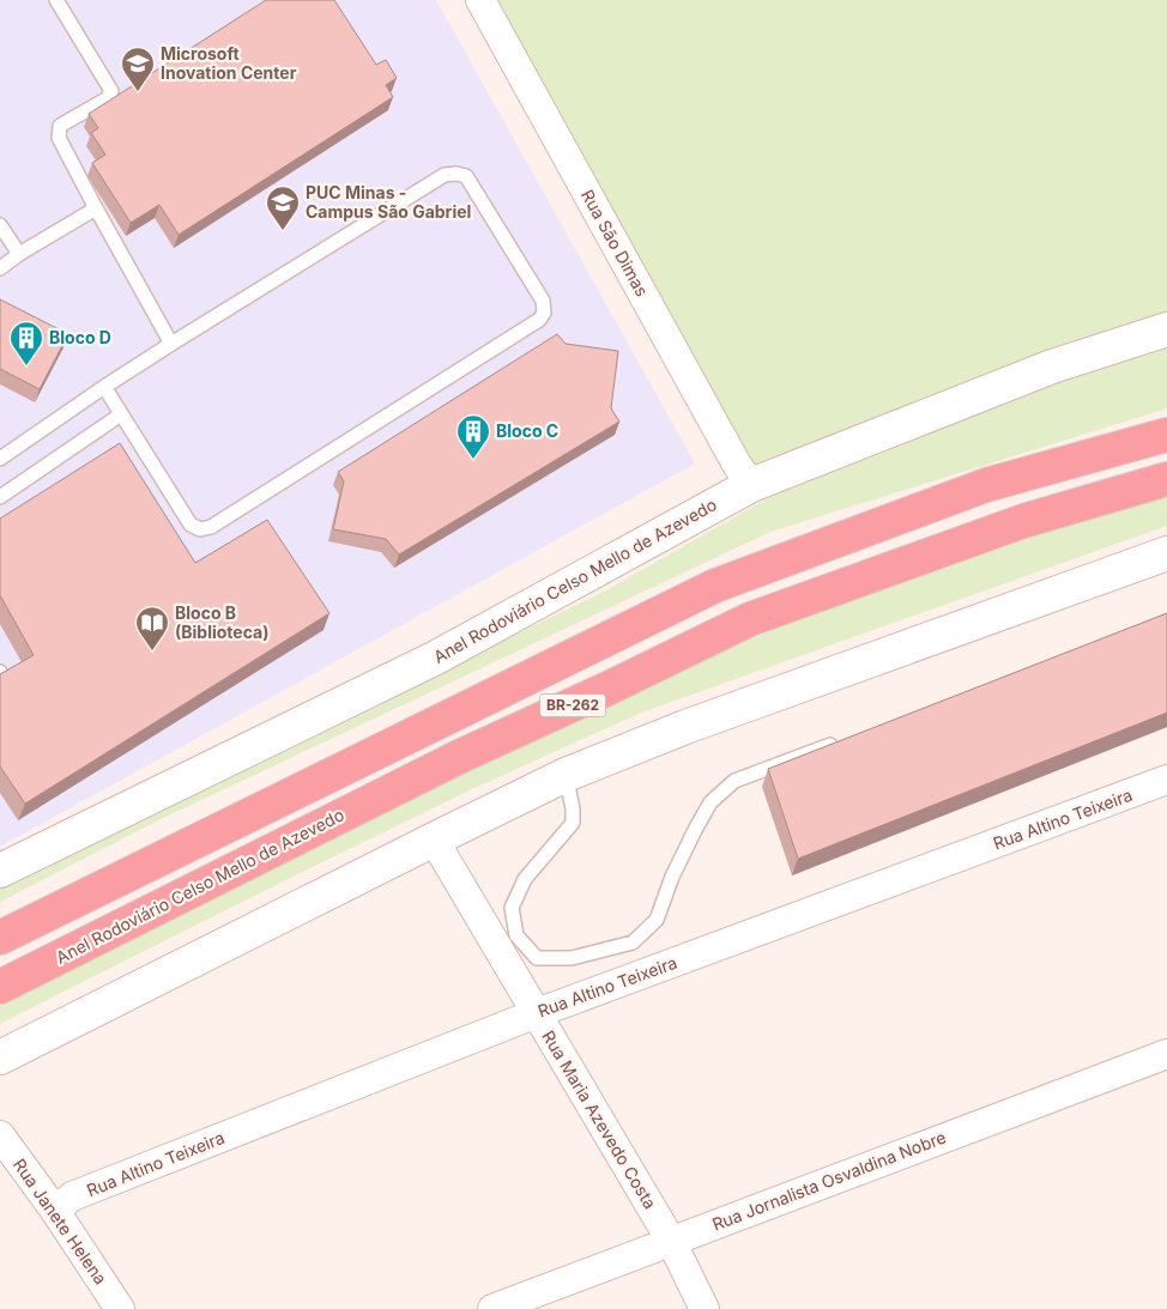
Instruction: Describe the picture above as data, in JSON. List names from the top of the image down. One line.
{"streets":{"highway":["Anel Rodoviário Celso Mello de Azevedo","BR-262"],"street":["Rua São Dimas","Rua Altino Teixeira","Rua Maria Azevedo Costa","Rua Jornalista Osvaldina Nobre","Rua Janete Helena"]},"crossings":[["Rua São Dimas","Anel Rodoviário Celso Mello de Azevedo"],["Rua Altino Teixeira","Rua Maria Azevedo Costa"],["Rua Altino Teixeira","Rua Janete Helena"],["Rua Maria Azevedo Costa","Rua Jornalista Osvaldina Nobre"]],"places":{"school or university":["Microsoft Inovation Center","PUC Minas - Campus São Gabriel"],"building":["Bloco D","Bloco C"],"library":["Bloco B (Biblioteca)"]}}
